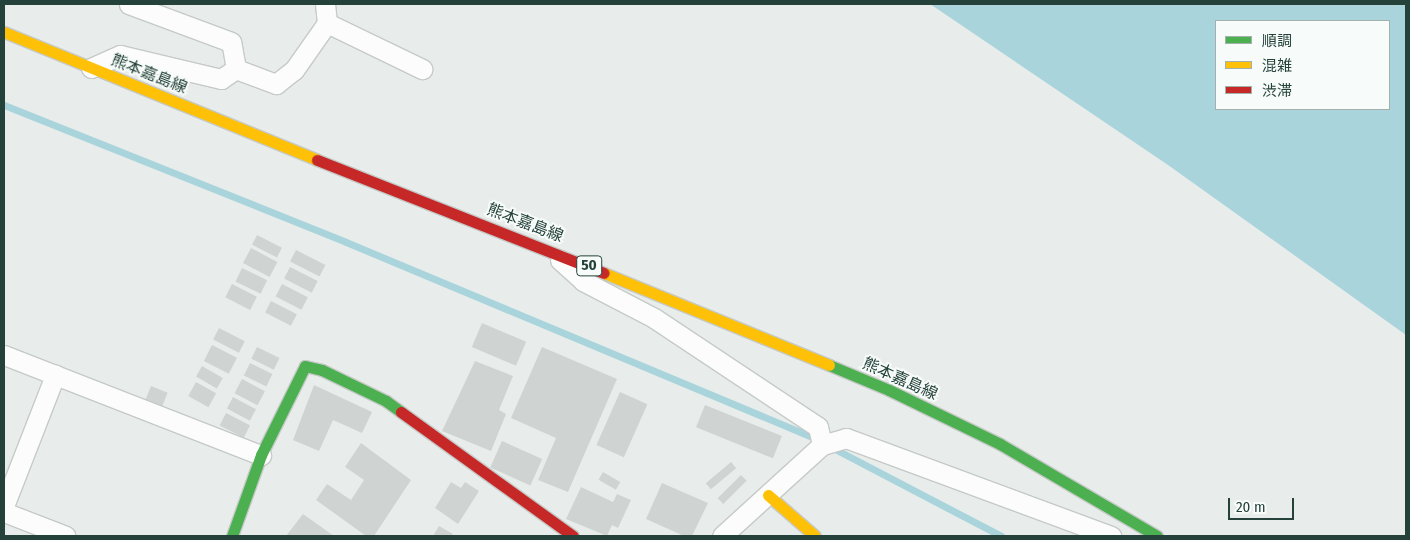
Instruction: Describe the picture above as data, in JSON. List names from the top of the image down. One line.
{"streets":{"main road":["熊本嘉島線","50"]},"legend":["順調","混雑","渋滞"],"scale_bar":"20 m"}
